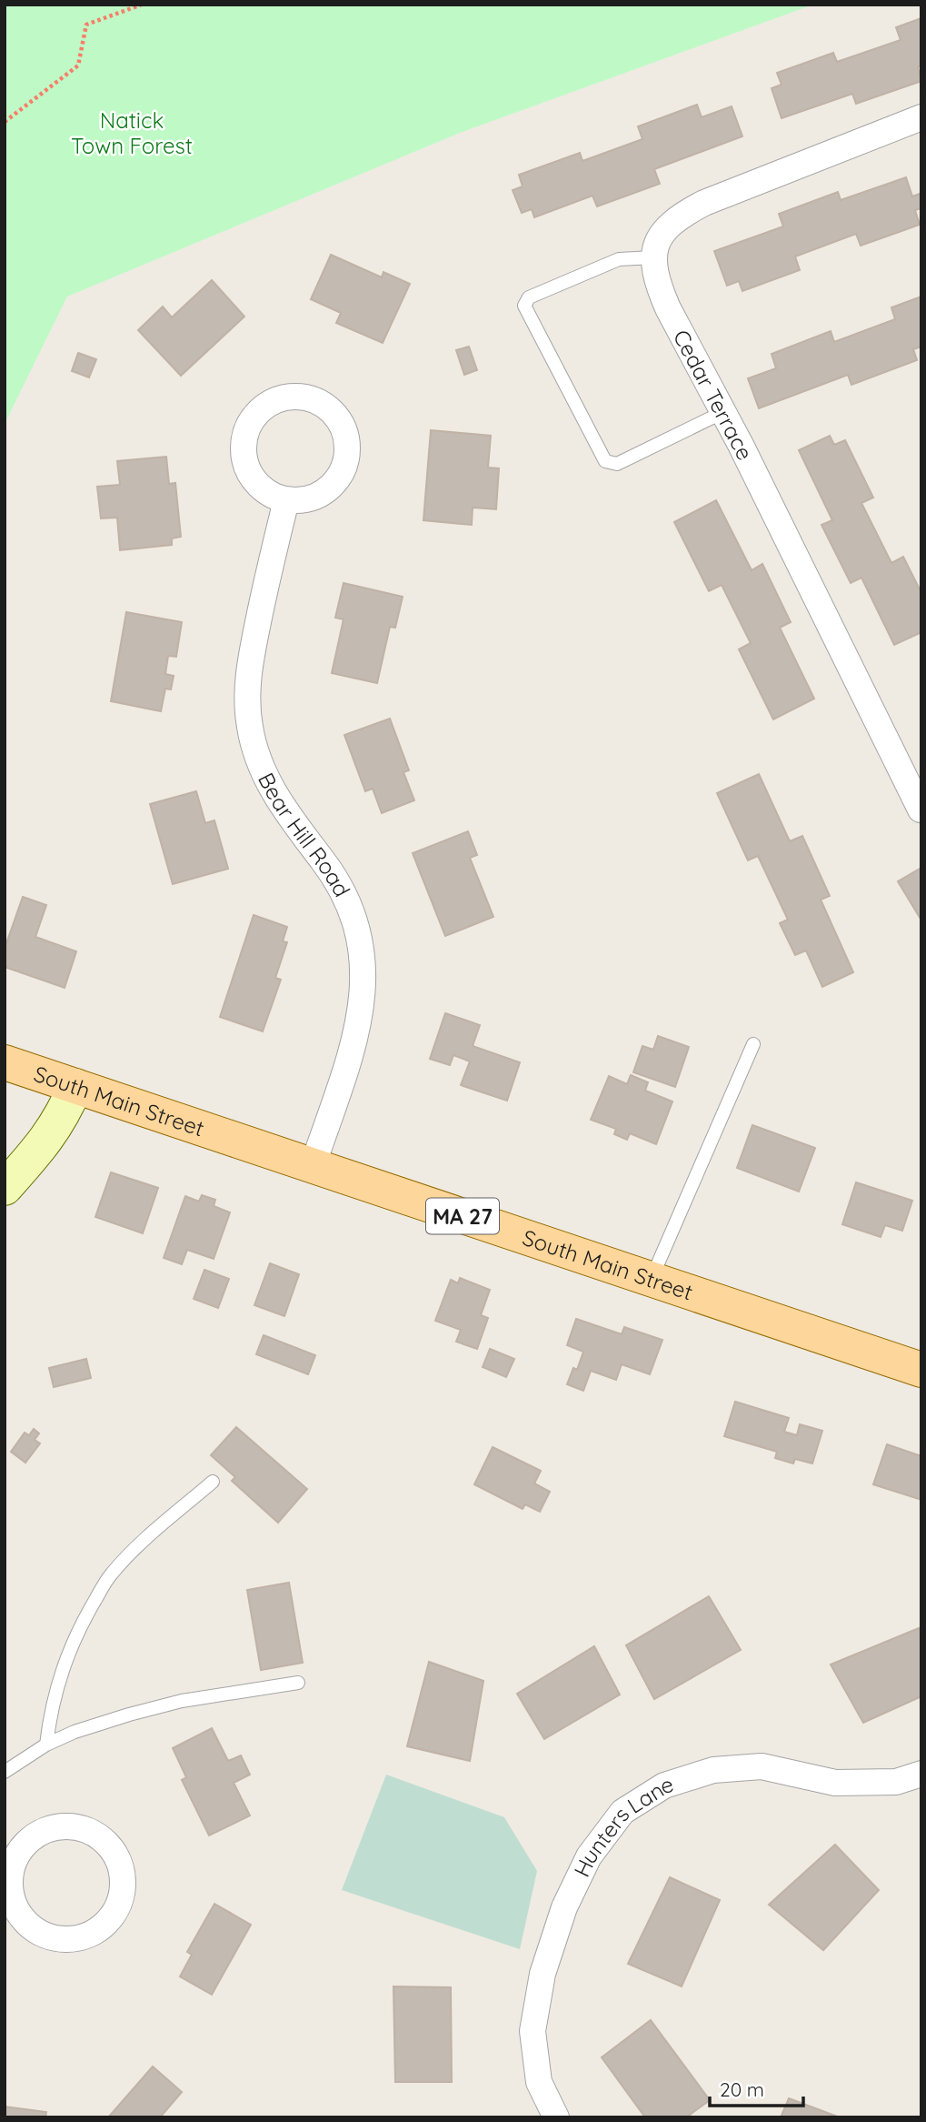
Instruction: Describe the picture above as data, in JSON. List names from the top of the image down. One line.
{"streets":{"main road":["South Main Street","MA 27"],"street":["Cedar Terrace","Bear Hill Road","Hunters Lane"]},"crossings":[["Bear Hill Road","South Main Street"]],"parks":["Natick Town Forest"],"scale_bar":"20 m"}
